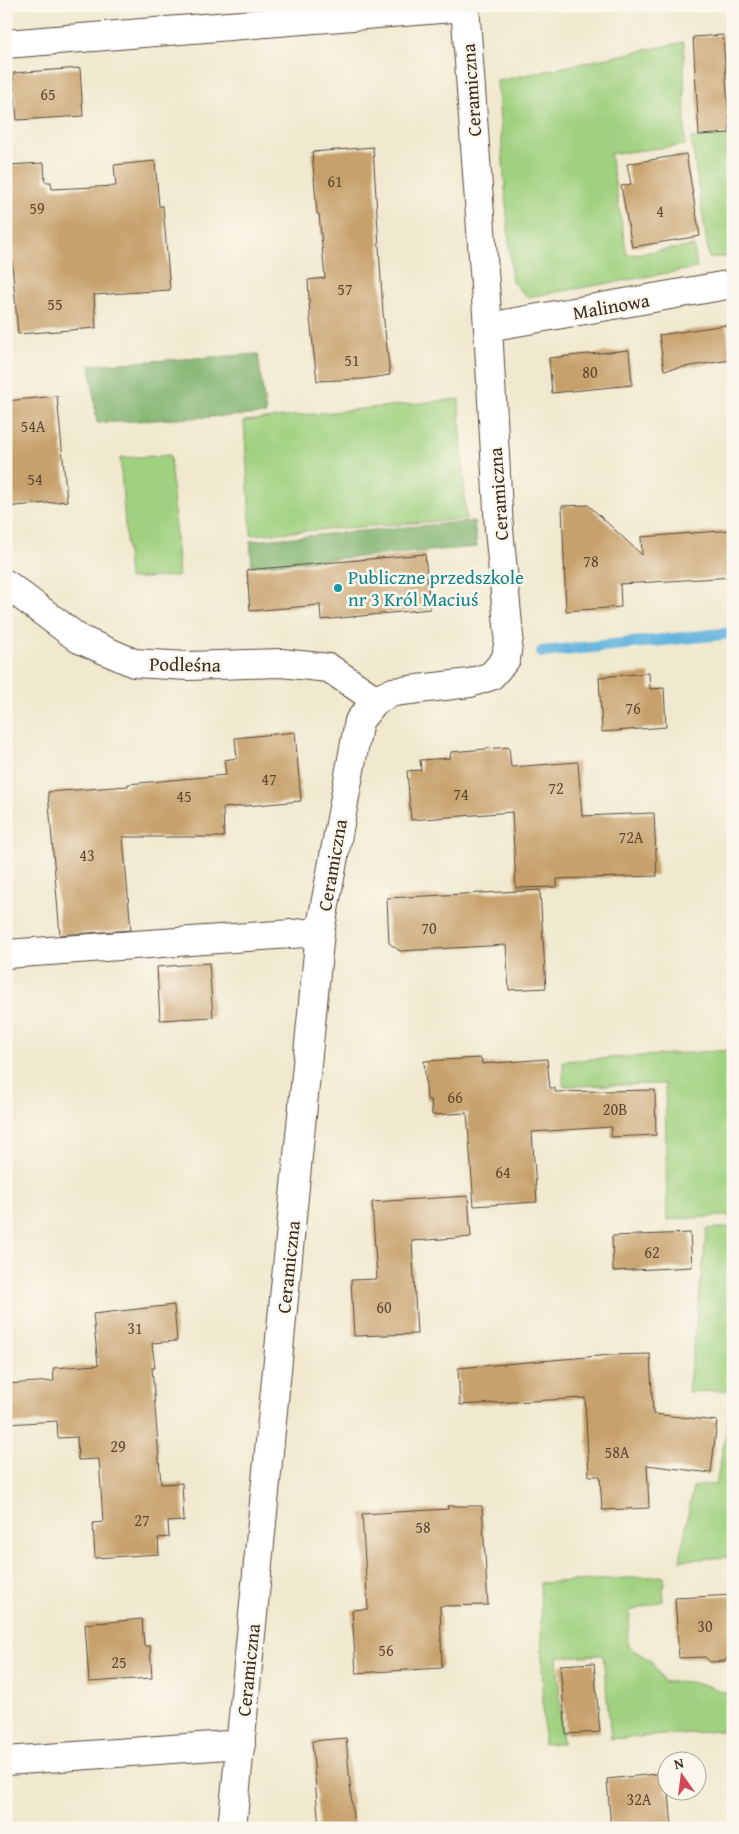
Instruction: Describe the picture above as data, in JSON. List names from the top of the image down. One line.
{"streets":{"street":["Ceramiczna","Malinowa","Podleśna"]},"crossings":[["Ceramiczna","Malinowa"],["Ceramiczna","Podleśna"]],"places":["Publiczne przedszkole nr 3 Król Maciuś"],"house_numbers":["65","61","59","4","57","55","51","80","54A","54","78","76","47","72","74","45","72A","43","70","66","20B","64","62","60","31","29","58A","27","58","30","56","25","32A"],"north":"top"}
